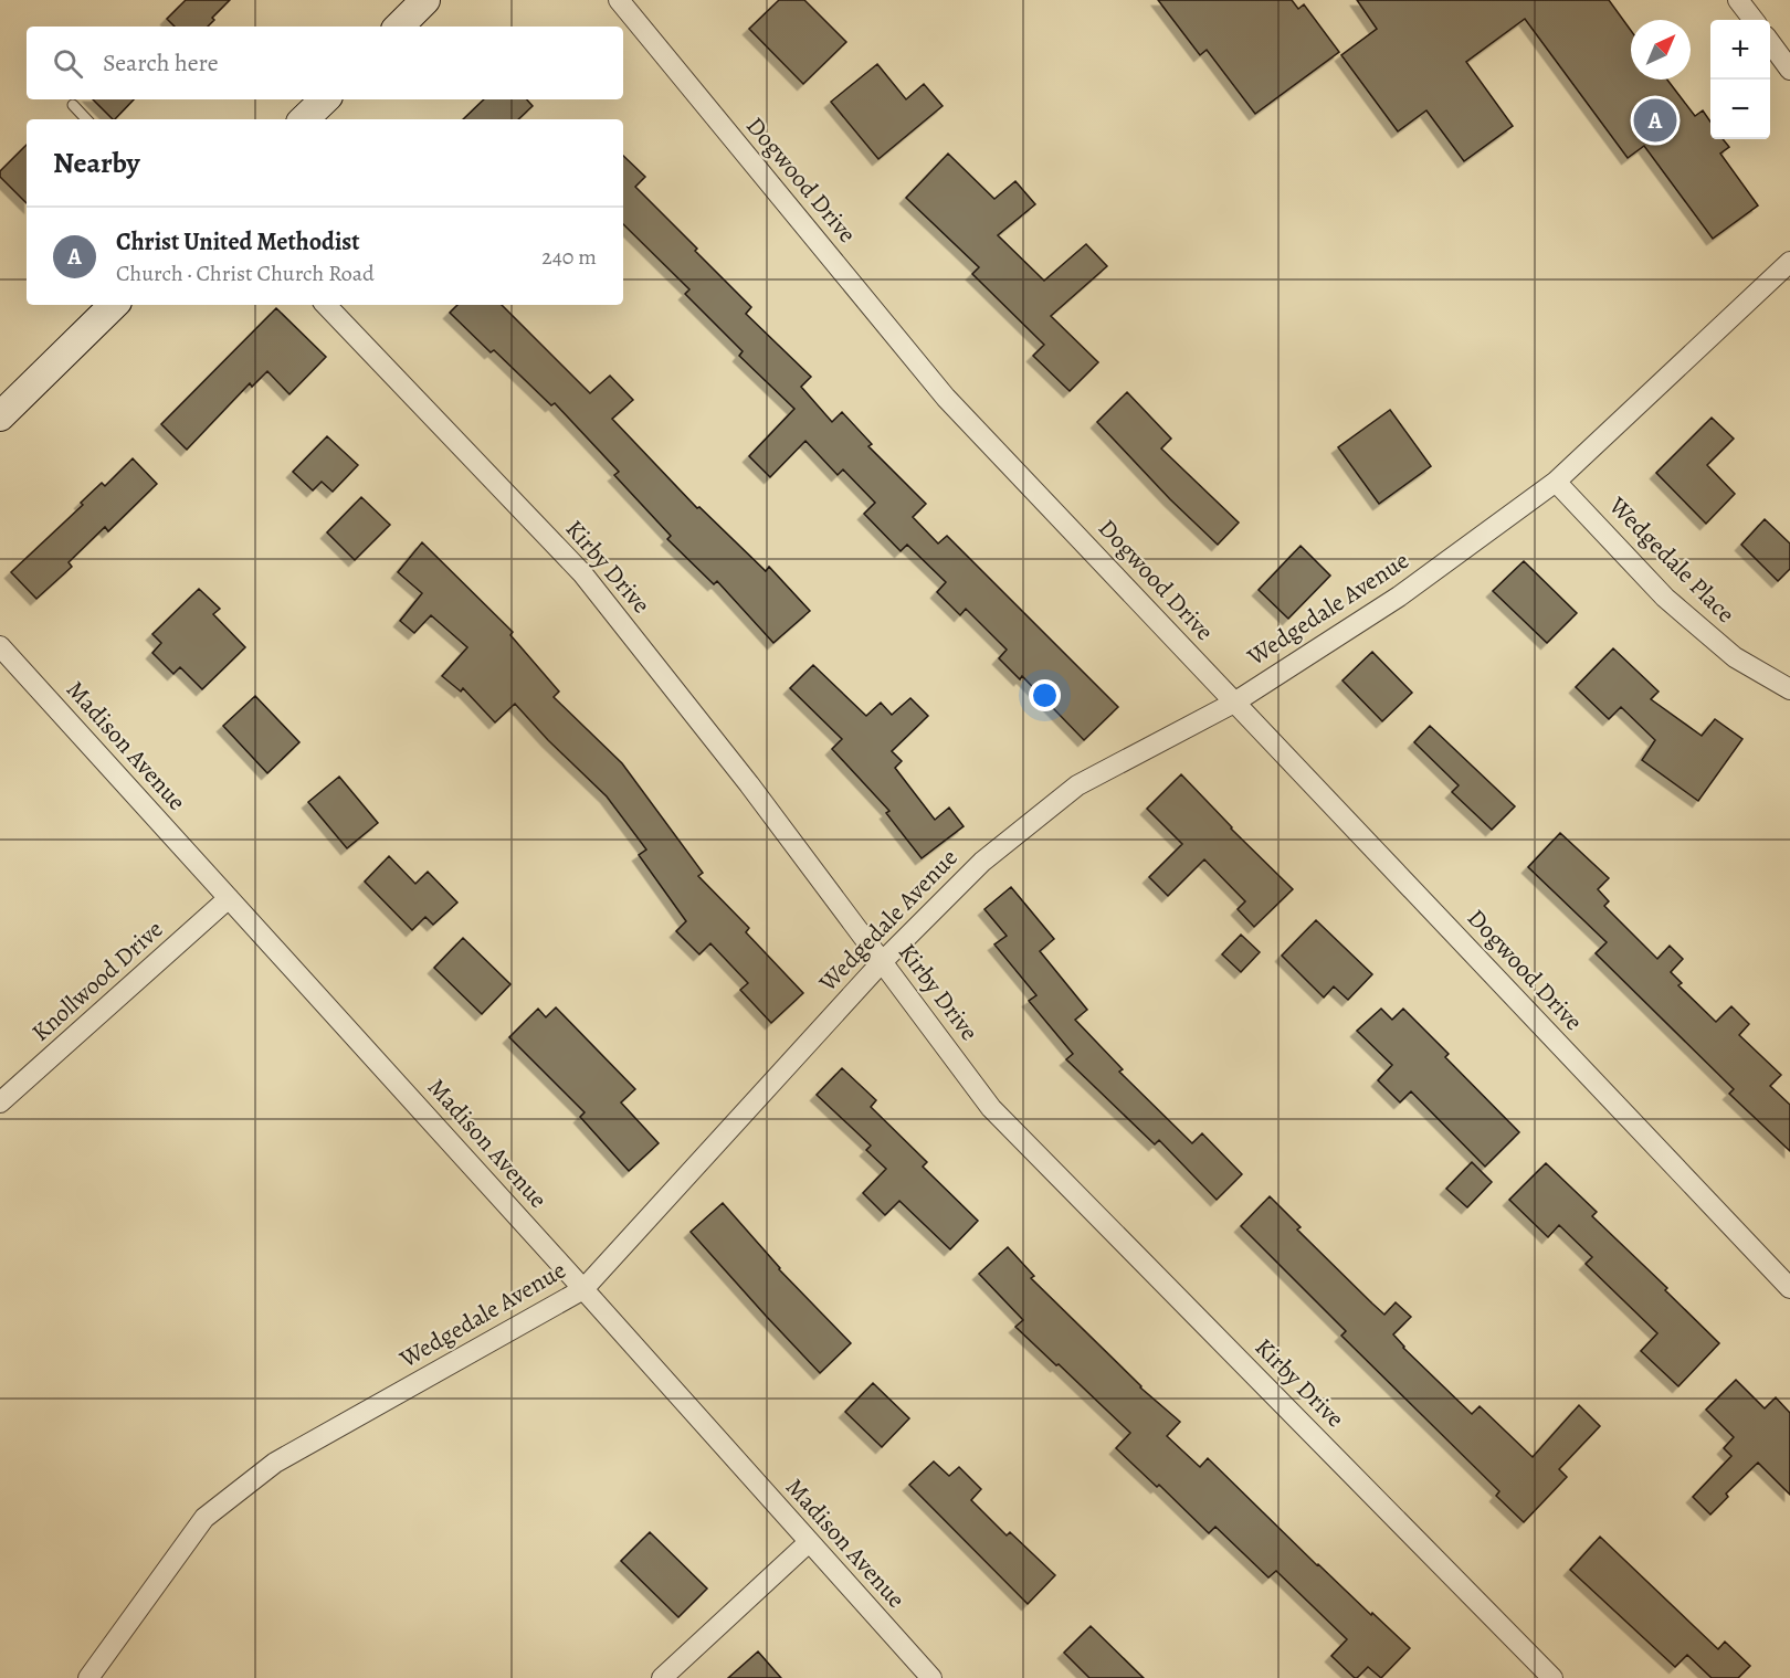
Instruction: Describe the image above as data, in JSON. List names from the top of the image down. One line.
{"streets":{"street":["Dogwood Drive","Wedgedale Place","Kirby Drive","Wedgedale Avenue","Madison Avenue","Knollwood Drive"]},"crossings":[["Dogwood Drive","Wedgedale Avenue"],["Wedgedale Place","Wedgedale Avenue"],["Kirby Drive","Wedgedale Avenue"],["Wedgedale Avenue","Madison Avenue"],["Madison Avenue","Knollwood Drive"]],"north":"top right","page":{"map_buttons":["+","−"],"search":"Search here","pins":"A","heading":"Nearby","list":[{"mark":"A","name":"Christ United Methodist","note":"Church · Christ Church Road","value":"240 m"}]}}
